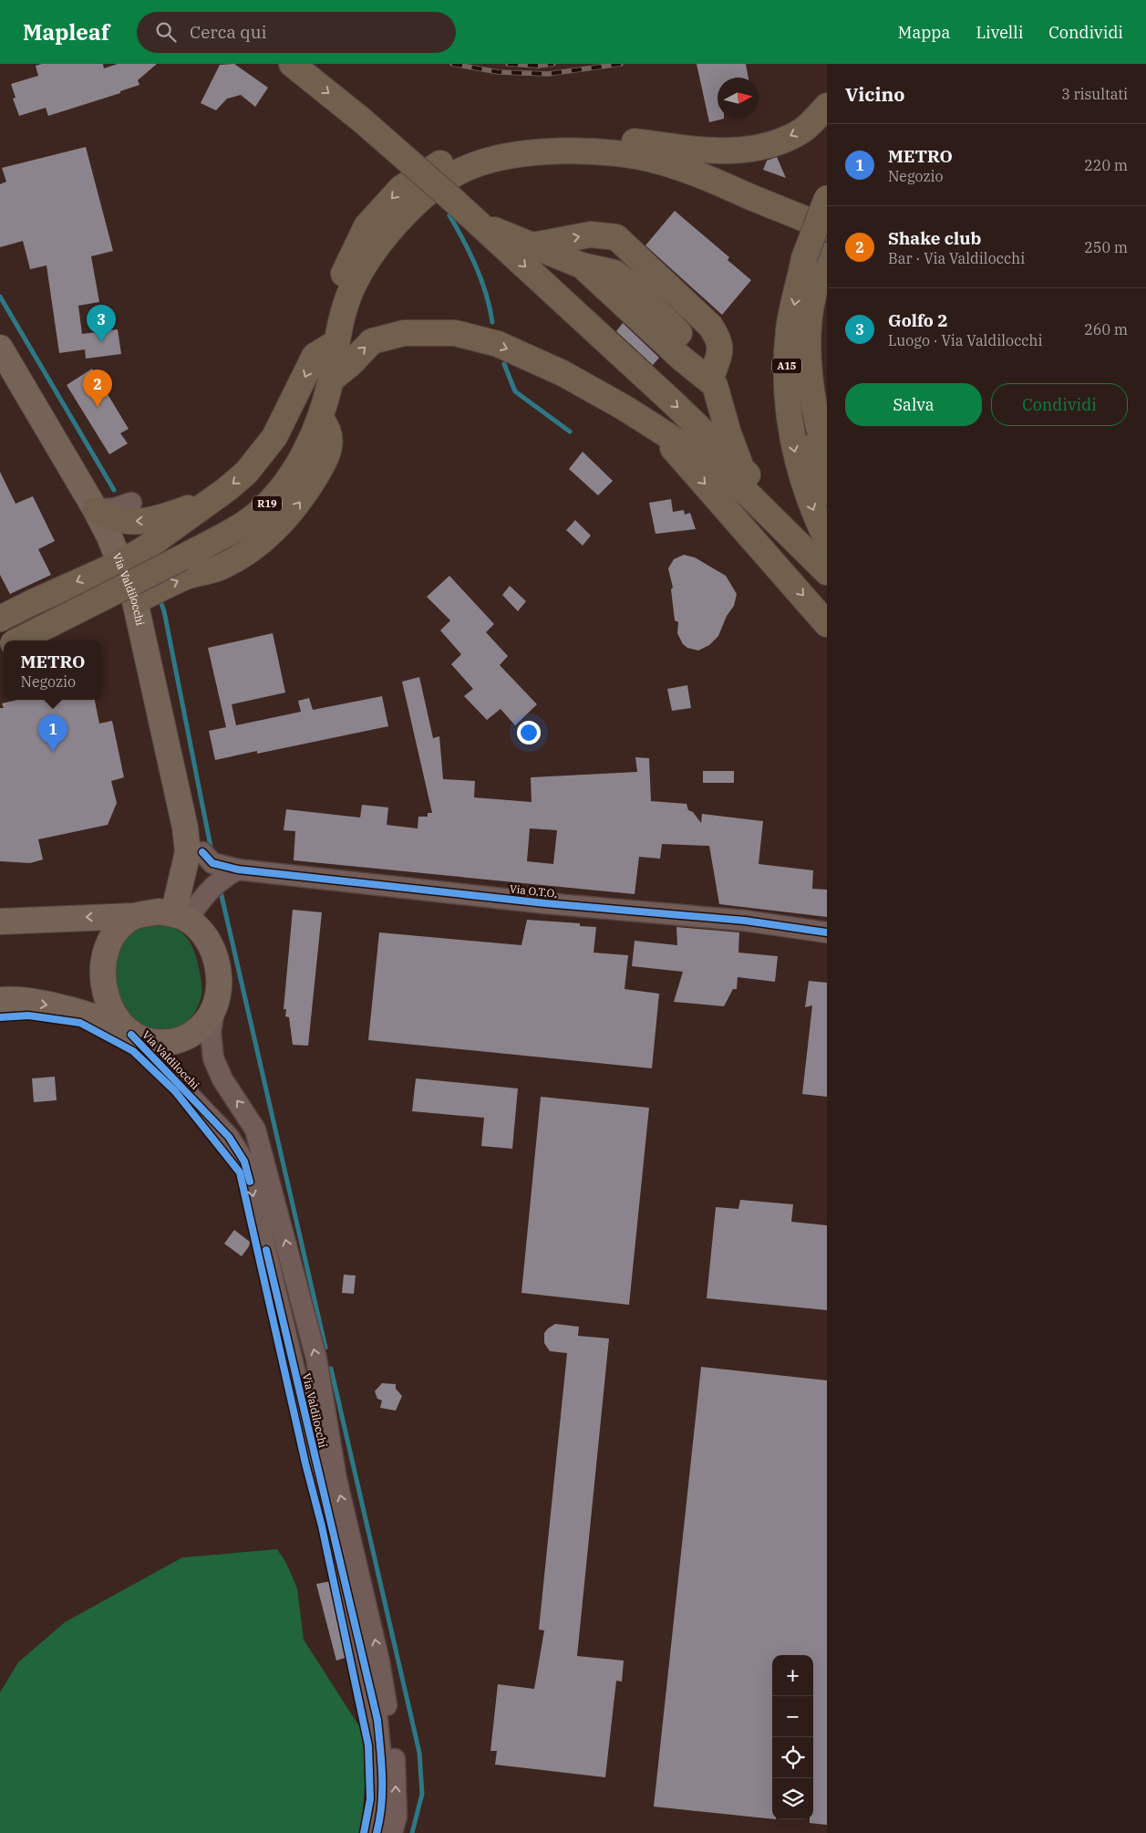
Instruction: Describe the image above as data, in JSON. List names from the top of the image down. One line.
{"streets":{"highway":["A15","R19"],"main road":["Via Valdilocchi"],"street":["Via O.T.O."]},"crossings":[["Via Valdilocchi","Via O.T.O."]],"north":"right","page":{"header":"Mapleaf","search":"Cerca qui","nav":["Mappa","Livelli","Condividi"],"heading":["Vicino","3 risultati"],"list":[{"mark":"1","name":"METRO","note":"Negozio","value":"220 m"},{"mark":"2","name":"Shake club","note":"Bar · Via Valdilocchi","value":"250 m"},{"mark":"3","name":"Golfo 2","note":"Luogo · Via Valdilocchi","value":"260 m"}],"pins":["3","2","1"],"buttons":["Salva","Condividi"],"popup":["METRO","Negozio"],"map_buttons":["+","−"]}}
